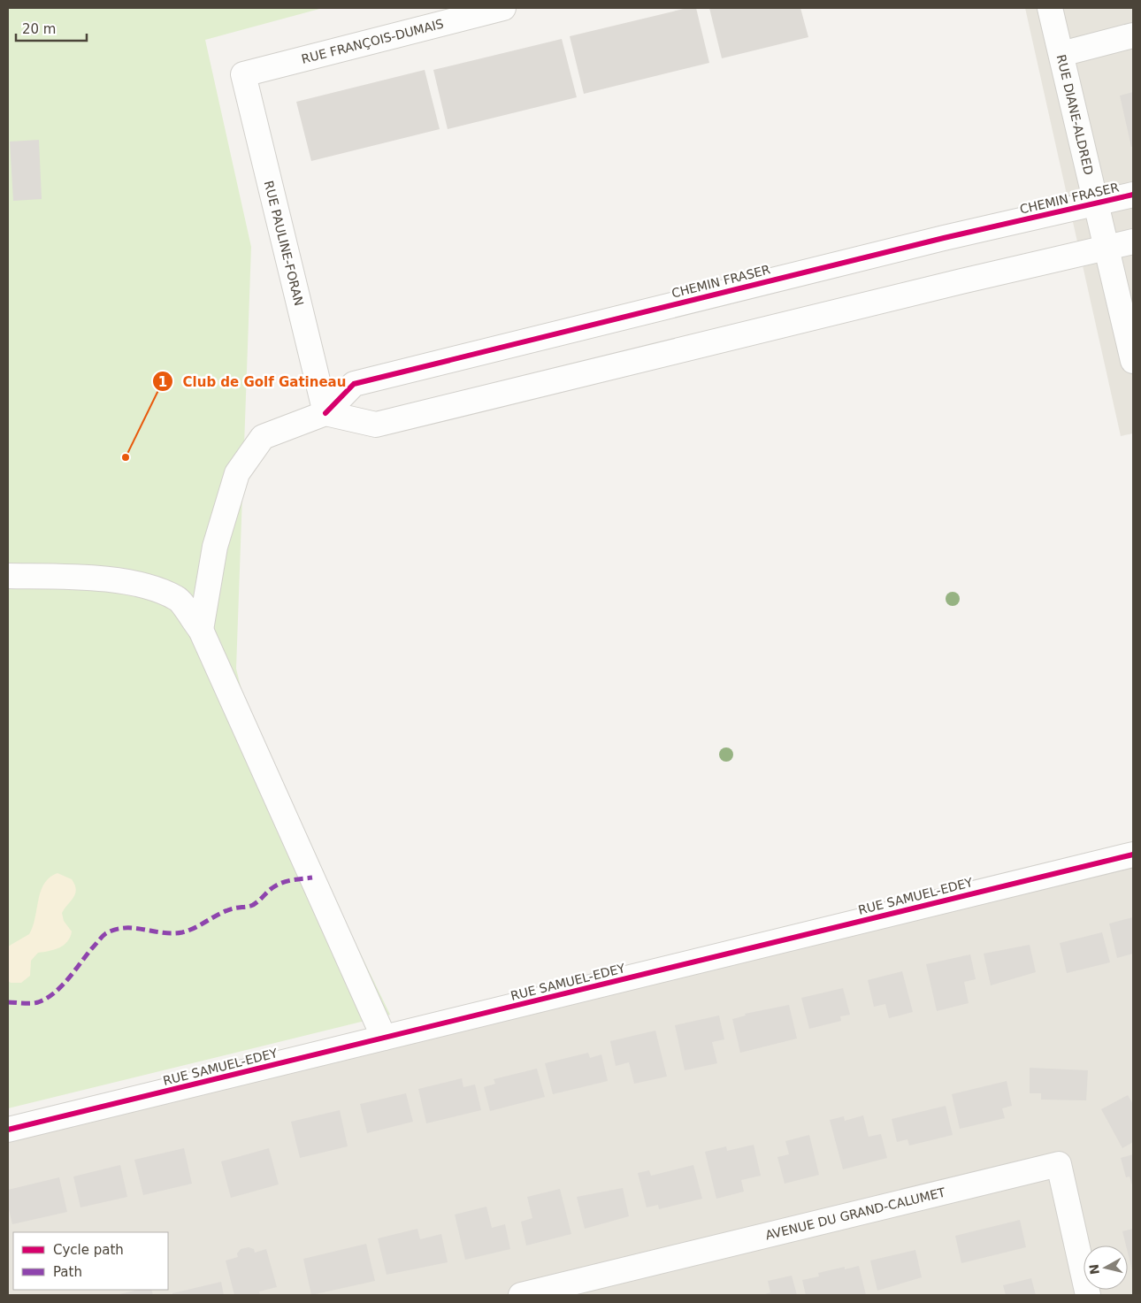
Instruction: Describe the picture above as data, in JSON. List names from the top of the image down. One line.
{"streets":{"street":["RUE FRANÇOIS-DUMAIS","RUE DIANE-ALDRED","CHEMIN FRASER","RUE PAULINE-FORAN","RUE SAMUEL-EDEY","AVENUE DU GRAND-CALUMET"]},"crossings":[["RUE FRANÇOIS-DUMAIS","RUE PAULINE-FORAN"],["RUE DIANE-ALDRED","CHEMIN FRASER"],["CHEMIN FRASER","RUE PAULINE-FORAN"]],"places":["Club de Golf Gatineau"],"legend":["Cycle path","Path"],"scale_bar":"20 m","north":"left"}
